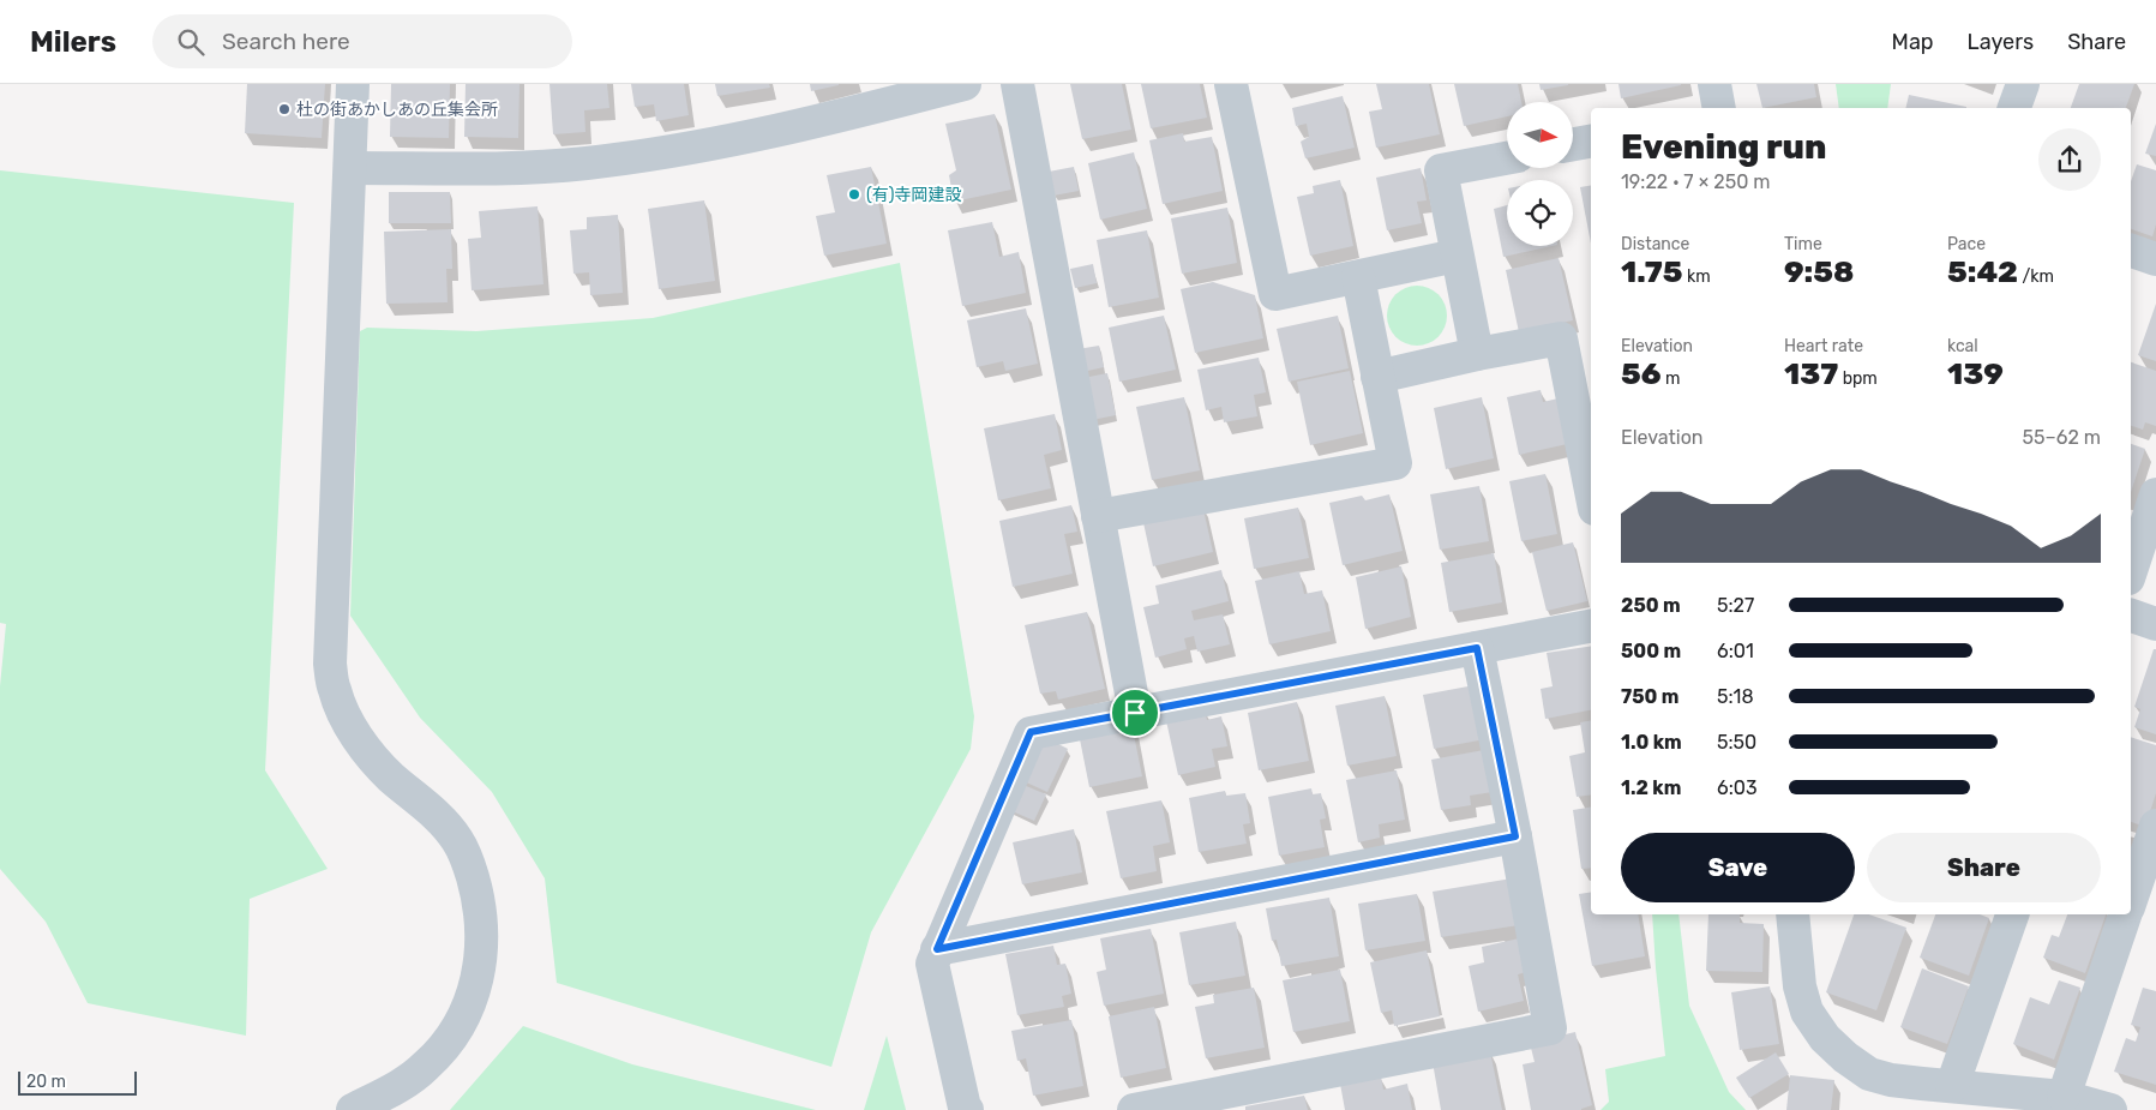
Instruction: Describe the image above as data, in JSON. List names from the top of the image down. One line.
{"places":["杜の街あかしあの丘集会所","(有)寺岡建設"],"scale_bar":"20 m","north":"right","page":{"header":"Milers","search":"Search here","nav":["Map","Layers","Share"],"heading":["Evening run","19:22 · 7 × 250 m"],"stats":[["Distance","1.75 km"],["Time","9:58"],["Pace","5:42 /km"],["Elevation","56 m"],["Heart rate","137 bpm"],["kcal","139"]],"chart":["Elevation","55–62 m"],"list":[{"name":"250 m","note":"5:27"},{"name":"500 m","note":"6:01"},{"name":"750 m","note":"5:18"},{"name":"1.0 km","note":"5:50"},{"name":"1.2 km","note":"6:03"}],"buttons":["Save","Share"],"scale":"20 m"}}
